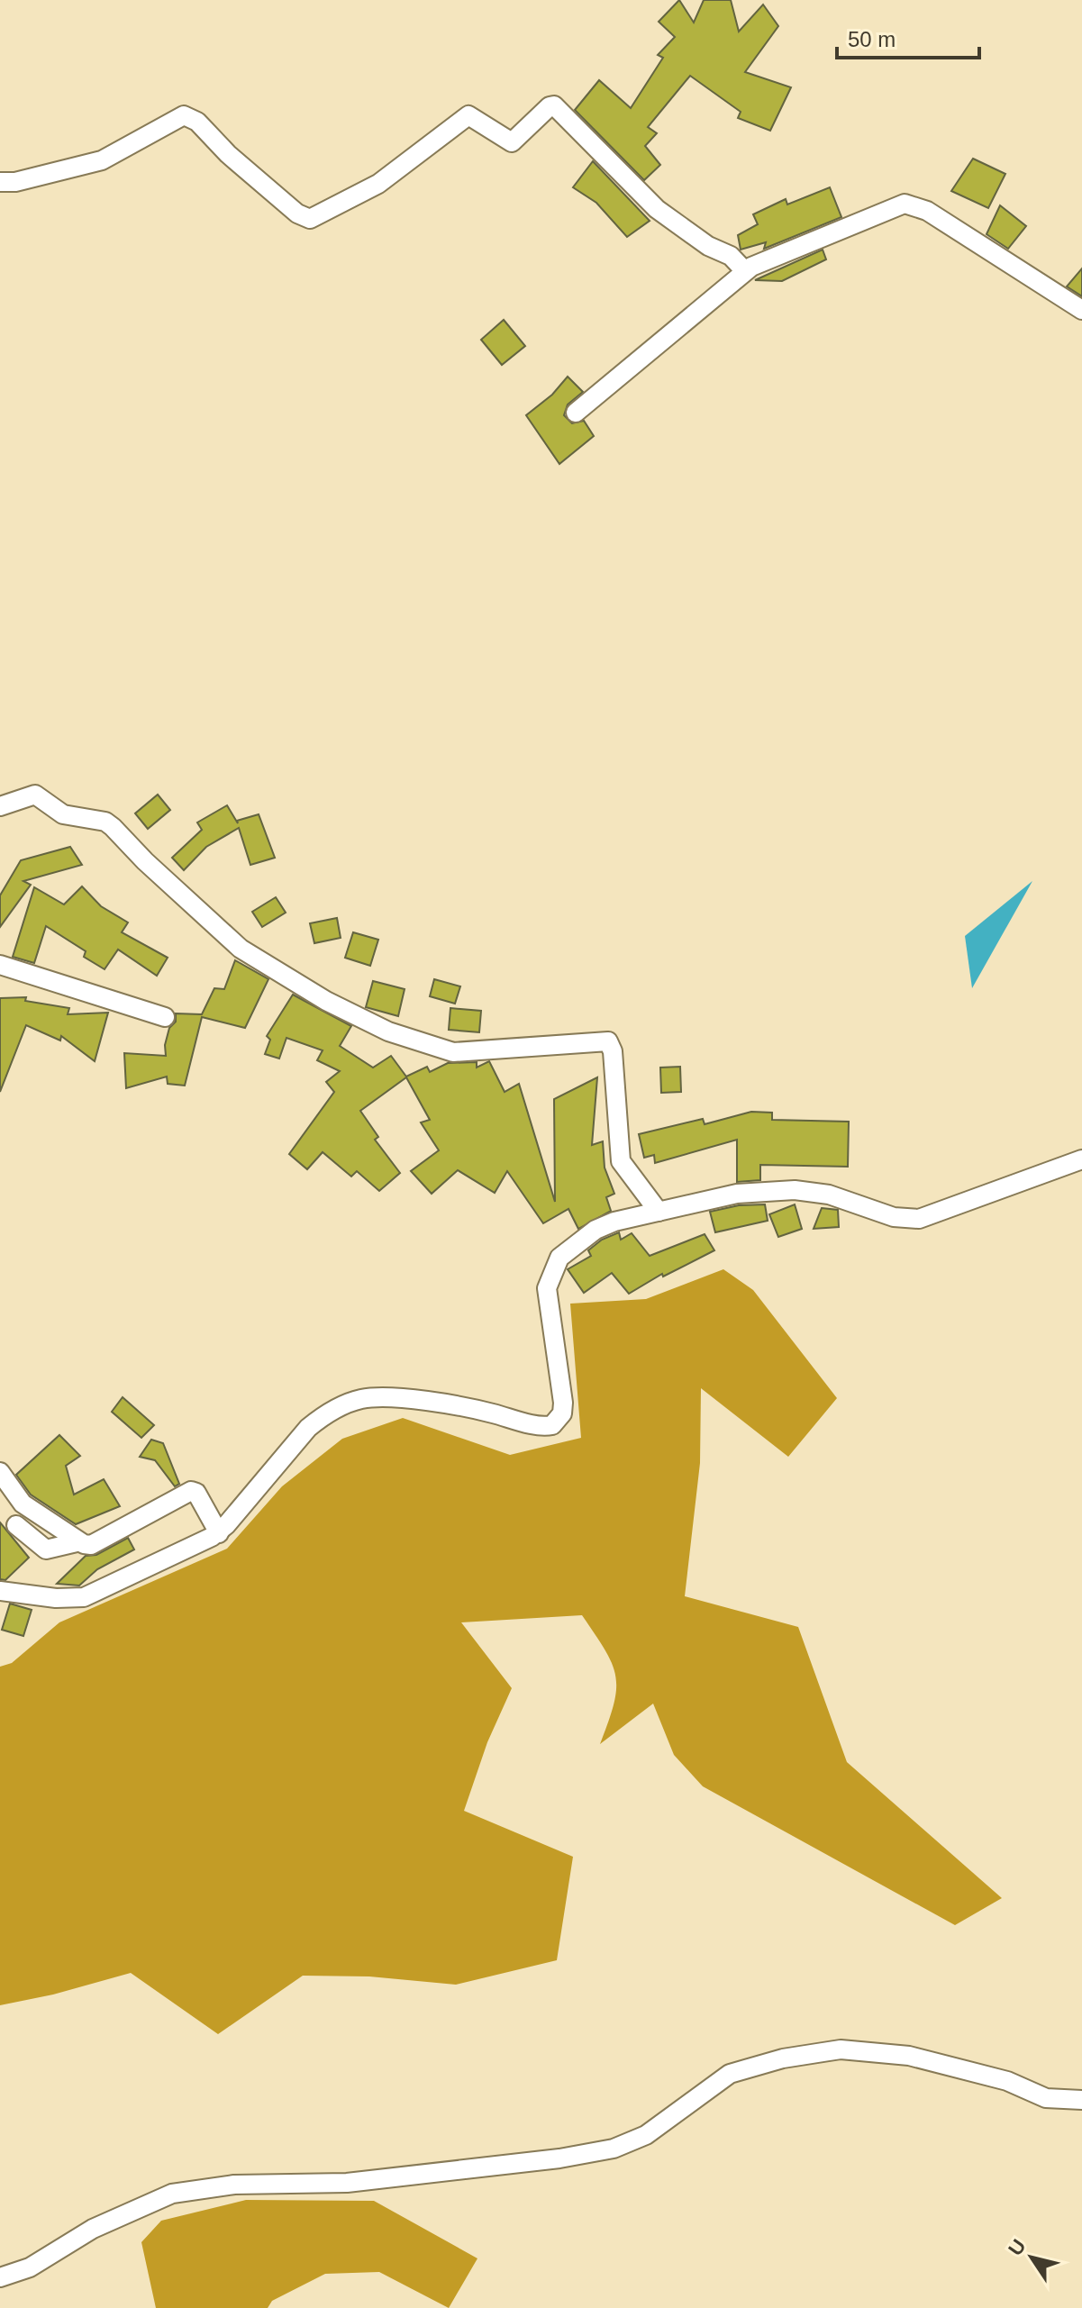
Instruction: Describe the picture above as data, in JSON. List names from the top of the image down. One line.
{"scale_bar":"50 m","north":"top left"}
